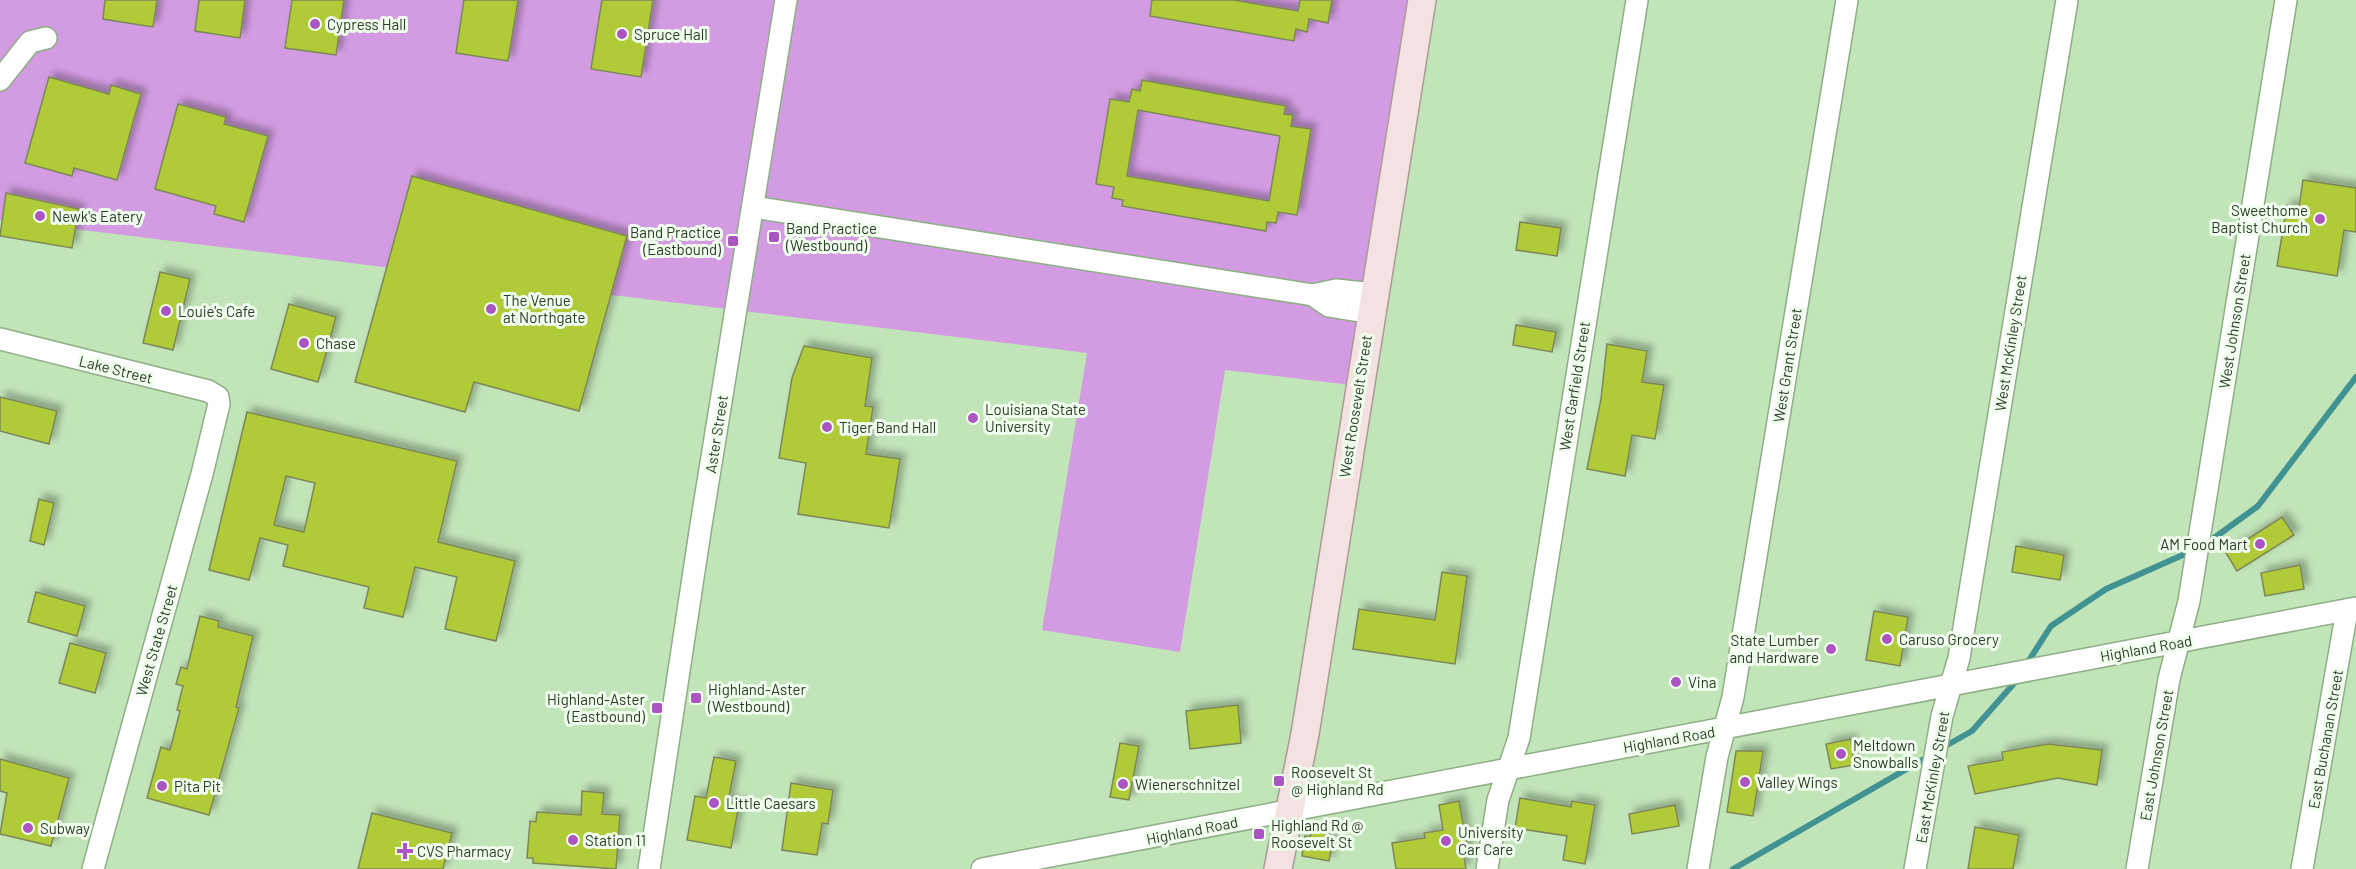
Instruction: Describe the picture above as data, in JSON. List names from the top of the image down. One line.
{"streets":{"main road":["West Roosevelt Street"],"street":["West Johnson Street","West McKinley Street","West Grant Street","Lake Street","West Garfield Street","Aster Street","West State Street","Highland Road","East Buchanan Street","East Johnson Street","East McKinley Street"]},"crossings":[["West Johnson Street","Highland Road"],["West Johnson Street","East Johnson Street"],["West McKinley Street","Highland Road"],["West McKinley Street","East McKinley Street"],["West Grant Street","Highland Road"],["Lake Street","West State Street"],["West Garfield Street","Highland Road"],["West Roosevelt Street","Highland Road"],["Highland Road","East Buchanan Street"],["Highland Road","East Johnson Street"],["Highland Road","East McKinley Street"]],"places":{"other":["Cypress Hall","Spruce Hall","Newk's Eatery","Sweethome Baptist Church","The Venue at Northgate","Louie's Cafe","Chase","Louisiana State University","Tiger Band Hall","AM Food Mart","Caruso Grocery","State Lumber and Hardware","Vina","Meltdown Snowballs","Valley Wings","Wienerschnitzel","Pita Pit","Little Caesars","Subway","Station 11","University Car Care"],"transit":["Band Practice (Westbound)","Band Practice (Eastbound)","Highland-Aster (Westbound)","Highland-Aster (Eastbound)","Roosevelt St @ Highland Rd","Highland Rd @ Roosevelt St"],"health":["CVS Pharmacy"]}}
